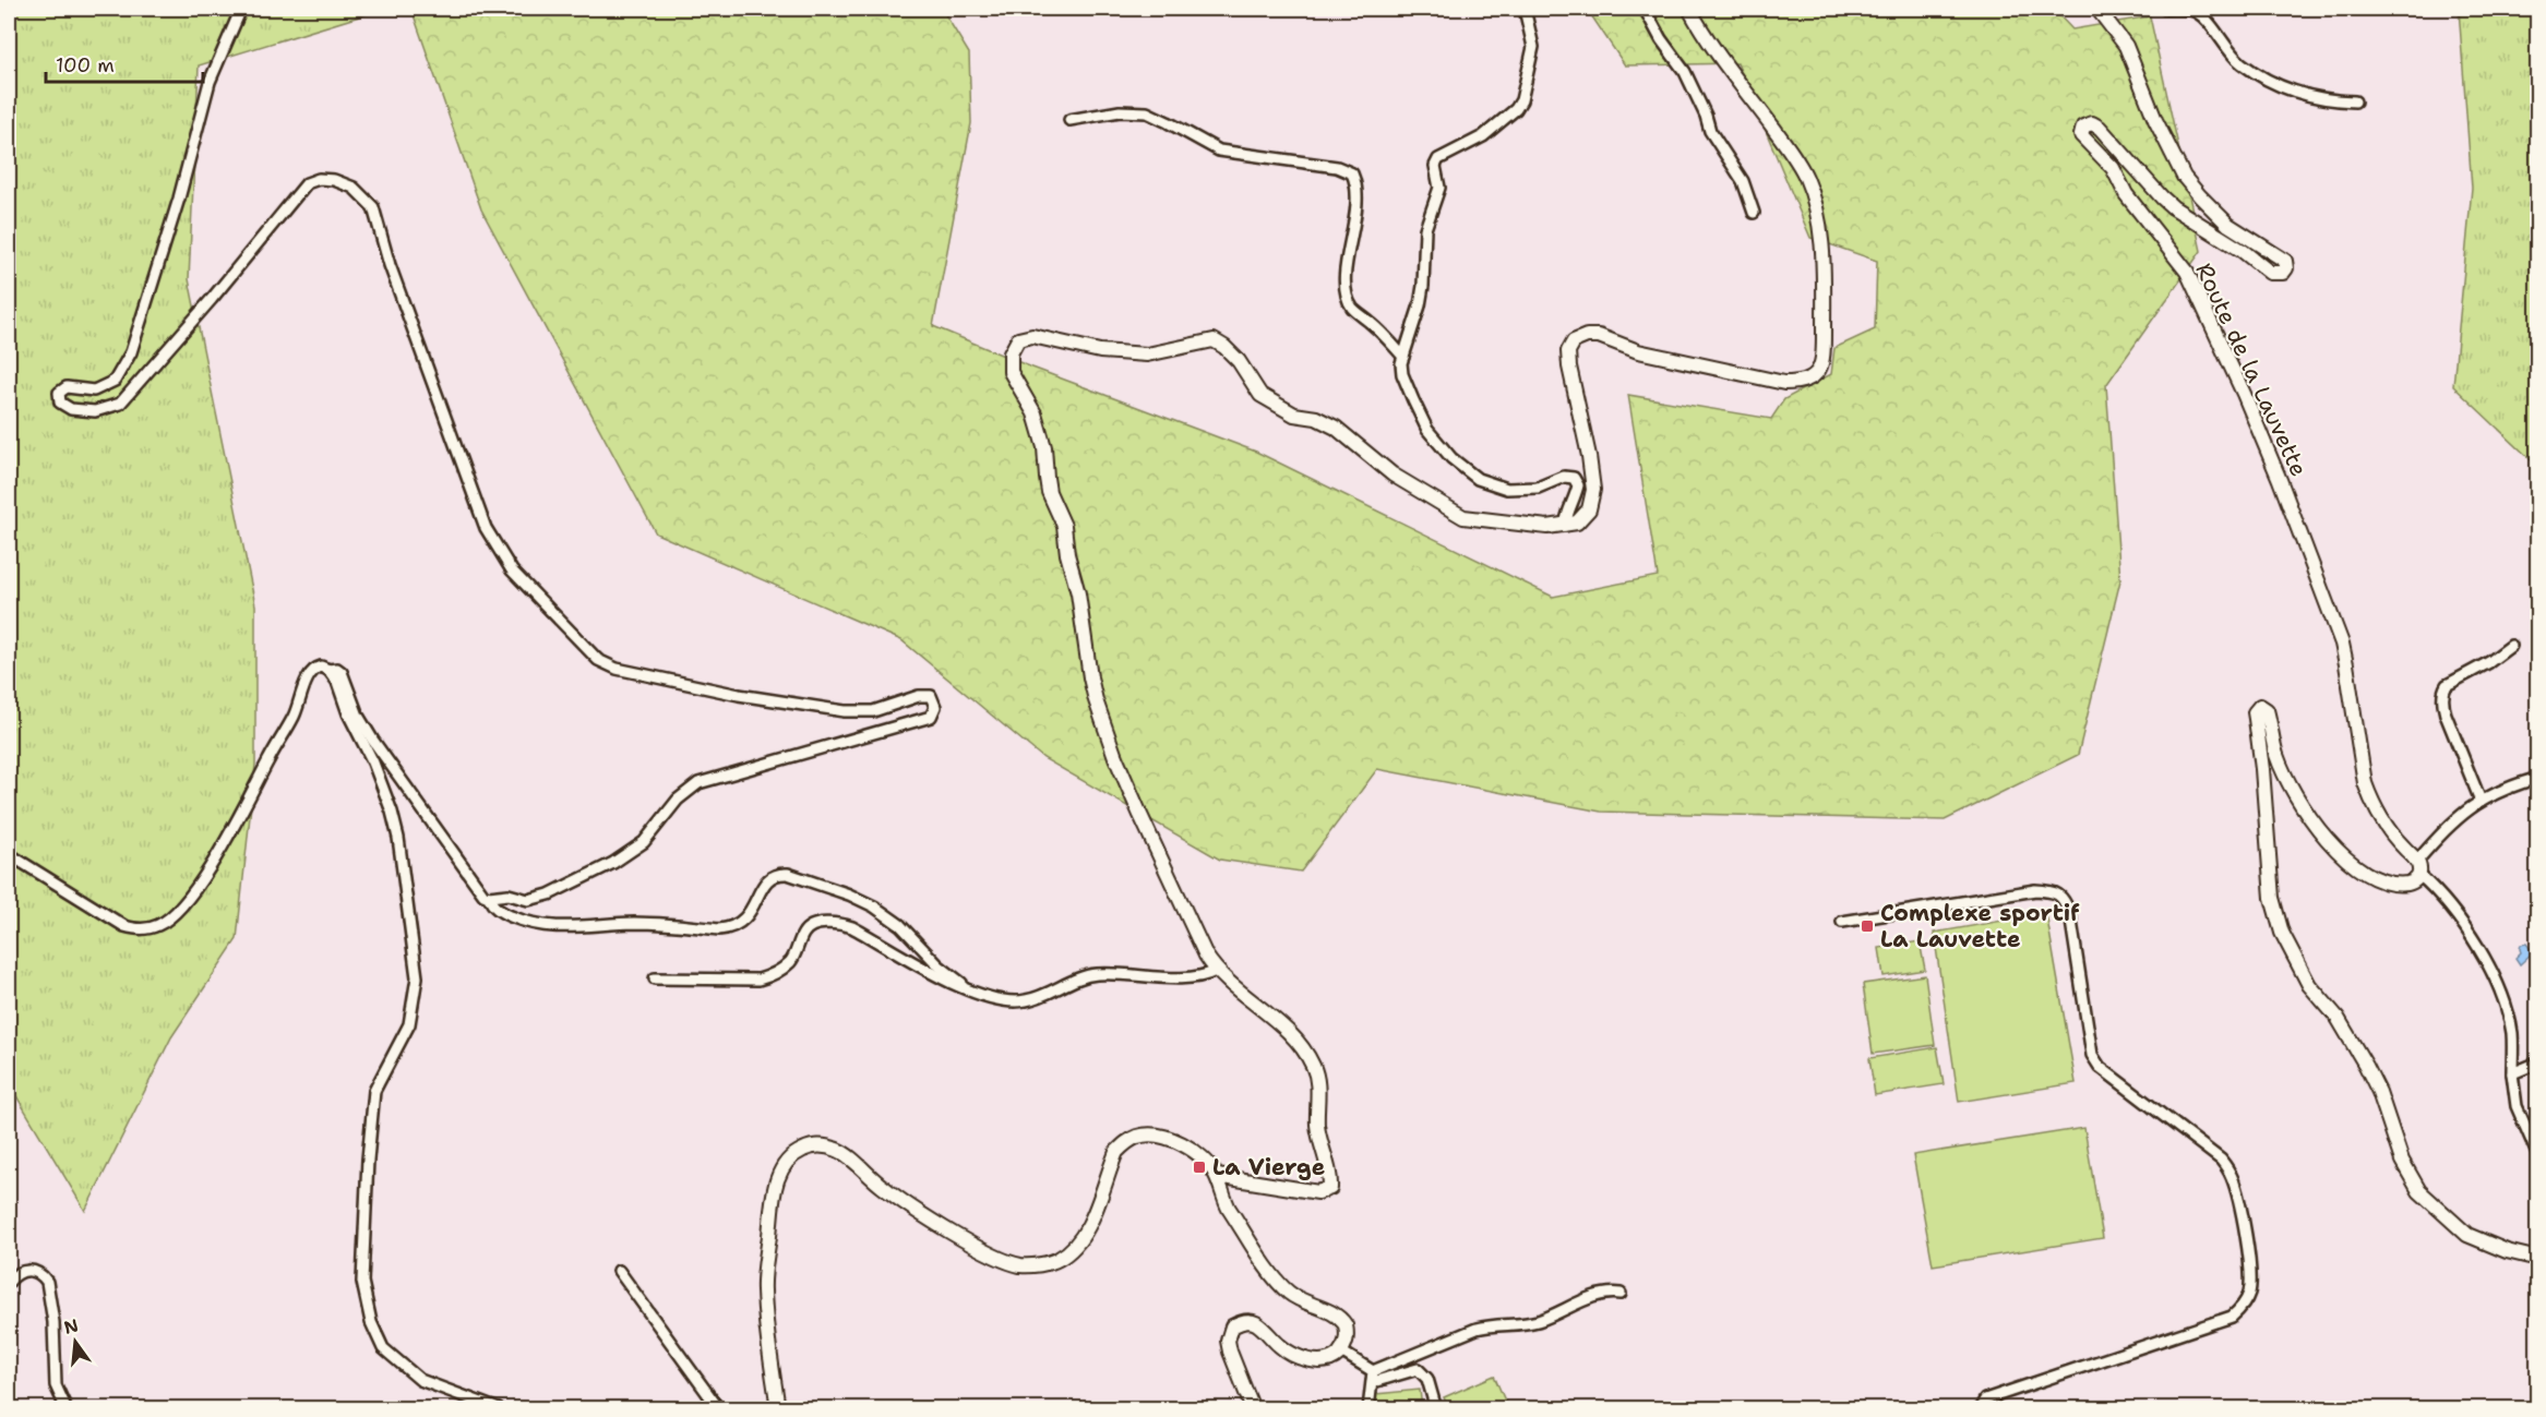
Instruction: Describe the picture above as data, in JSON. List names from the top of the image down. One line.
{"streets":{"street":["Route de la Lauvette"]},"places":{"transit":["Complexe sportif La Lauvette","La Vierge"]},"scale_bar":"100 m","north":"top"}
